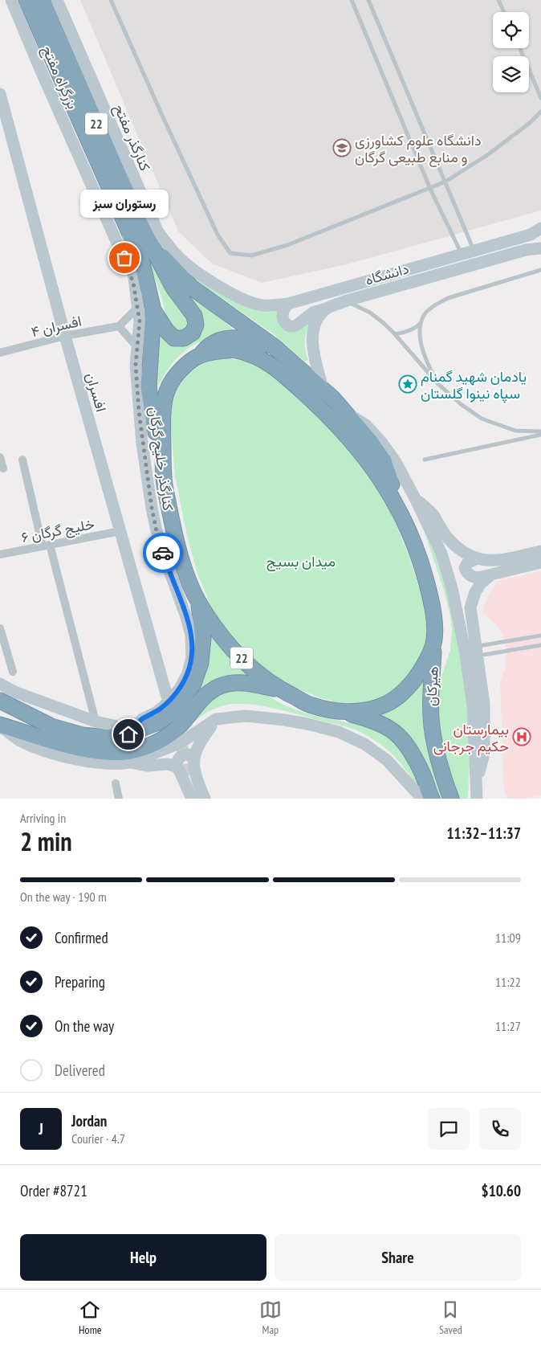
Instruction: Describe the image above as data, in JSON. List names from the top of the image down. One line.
{"streets":{"highway":["بزرگراه مفتح","22","هیرکان"],"main road":["کنارگذر مفتح","دانشگاه","افسران","کنارگذر خلیج گرگان"],"street":["افسران ۴","خلیج گرگان ۶"]},"crossings":[["بزرگراه مفتح","22"],["22","هیرکان"],["کنارگذر مفتح","دانشگاه"],["افسران ۴","افسران"],["افسران","کنارگذر خلیج گرگان"],["افسران","خلیج گرگان ۶"]],"parks":["میدان بسیج"],"places":{"school or university":["دانشگاه علوم کشاورزی و منابع طبیعی گرگان"],"other":["رستوران سبز"],"place":["یادمان شهید گمنام سپاه نینوا گلستان"],"hospital":["بیمارستان حکیم جرجانی"]},"page":{"bubble":"رستوران سبز","heading":["2 min","Arriving in","11:32–11:37"],"panel":["Jordan","Courier · 4.7","Order #8721","$10.60"],"bar":"On the way · 190 m","list":[["Confirmed","11:09"],["Preparing","11:22"],["On the way","11:27"],"Delivered"],"round":"J","buttons":["Help","Share"],"tabs":["Home","Map","Saved"]}}
